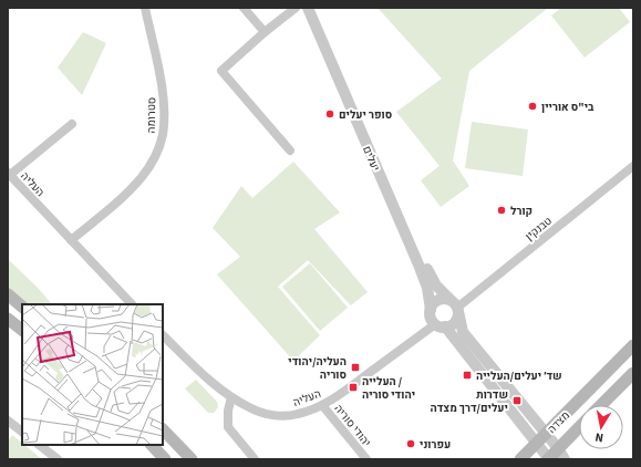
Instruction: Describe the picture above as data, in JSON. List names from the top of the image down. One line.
{"streets":{"main road":["מצדה"],"street":["סטרומה","יעלים","העליה","טבנקין","יהודי סוריה"]},"crossings":[["סטרומה","העליה"],["יעלים","העליה"],["יעלים","טבנקין"],["העליה","טבנקין"],["העליה","יהודי סוריה"]],"places":{"other":["בי\"ס אוריין","סופר יעלים","קורל","עפרוני"],"transit":["העליה/יהודי סוריה","שד׳ יעלים/העלייה","העלייה / יהודי סוריה","שדרות יעלים/דרך מצדה"]},"north":"bottom"}
